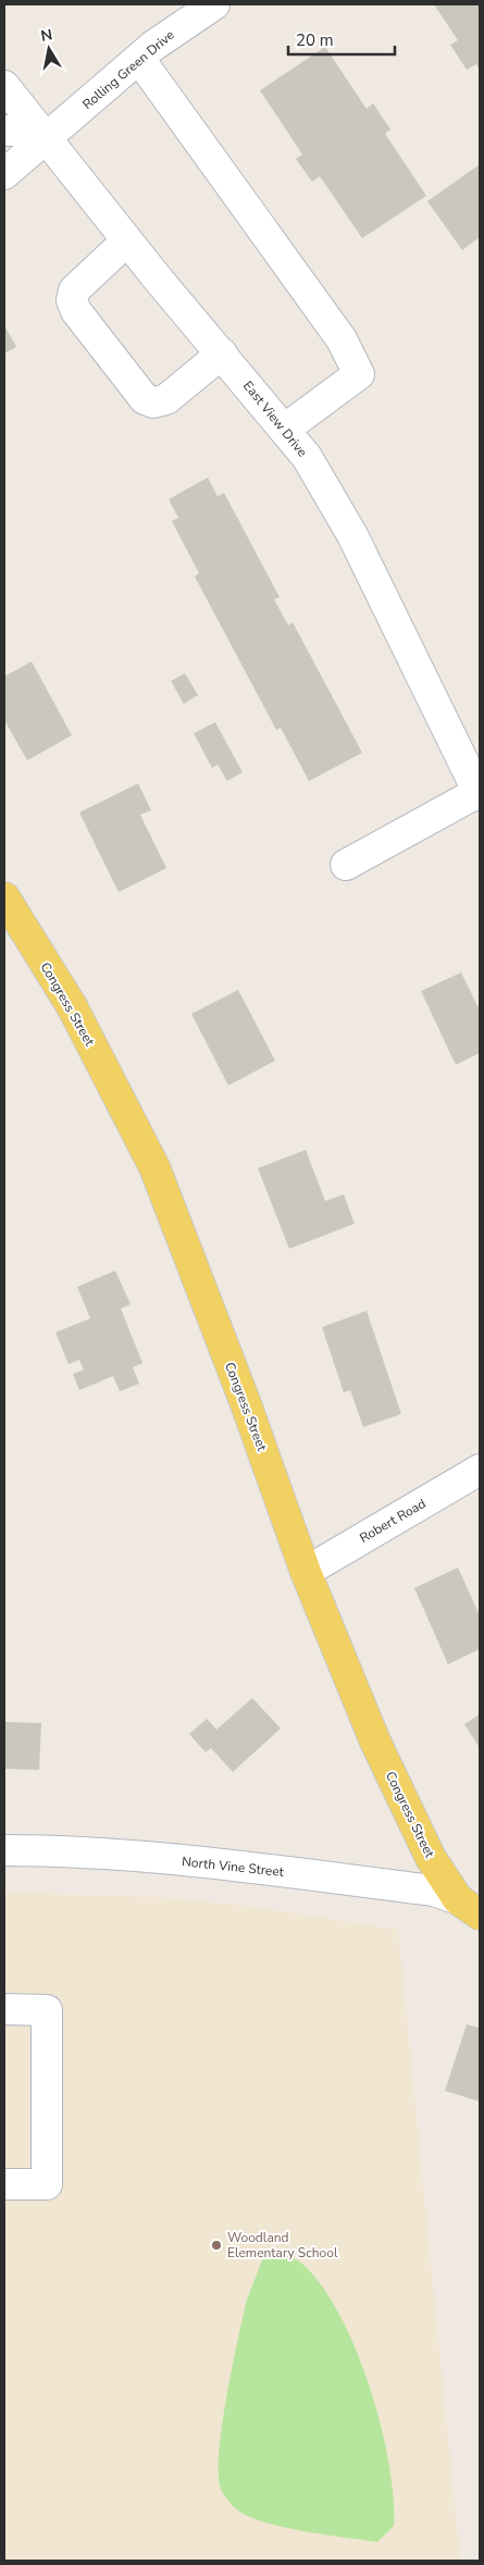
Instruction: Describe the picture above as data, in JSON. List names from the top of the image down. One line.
{"streets":{"main road":["Congress Street"],"street":["Rolling Green Drive","East View Drive","Robert Road","North Vine Street"]},"crossings":[["Rolling Green Drive","East View Drive"],["Congress Street","Robert Road"],["Congress Street","North Vine Street"]],"places":["Woodland Elementary School"],"scale_bar":"20 m","north":"top"}
